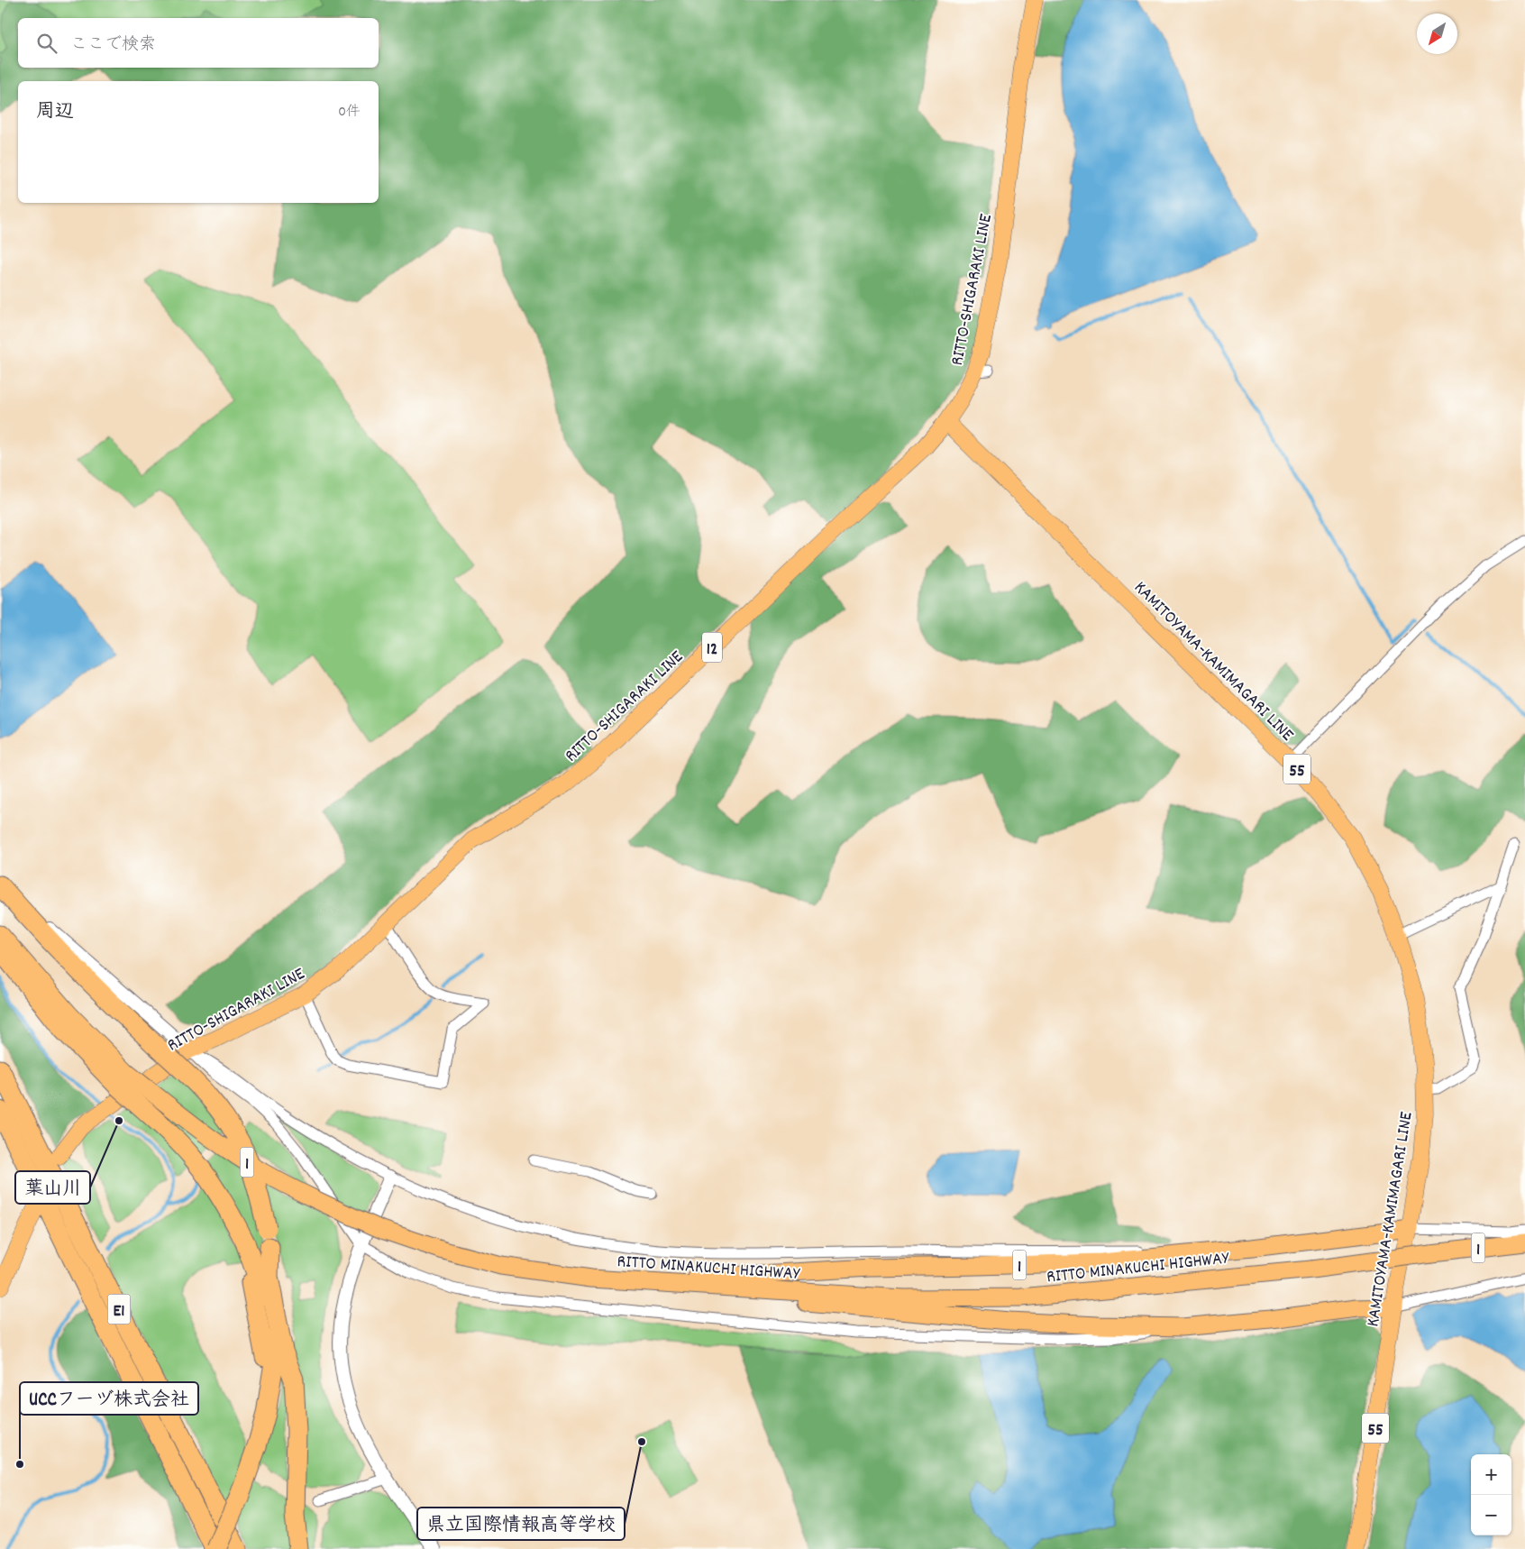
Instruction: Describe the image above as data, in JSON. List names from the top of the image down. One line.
{"streets":{"highway":["1","RITTO MINAKUCHI HIGHWAY","E1"],"main road":["RITTO-SHIGARAKI LINE","12","KAMITOYAMA-KAMIMAGARI LINE","55"]},"crossings":[["RITTO-SHIGARAKI LINE","KAMITOYAMA-KAMIMAGARI LINE"],["KAMITOYAMA-KAMIMAGARI LINE","1"],["1","RITTO MINAKUCHI HIGHWAY"]],"places":["葉山川","県立国際情報高等学校","UCCフーヅ株式会社"],"north":"bottom left","page":{"search":"ここで検索","heading":["周辺","0件"],"map_buttons":["+","−"]}}
